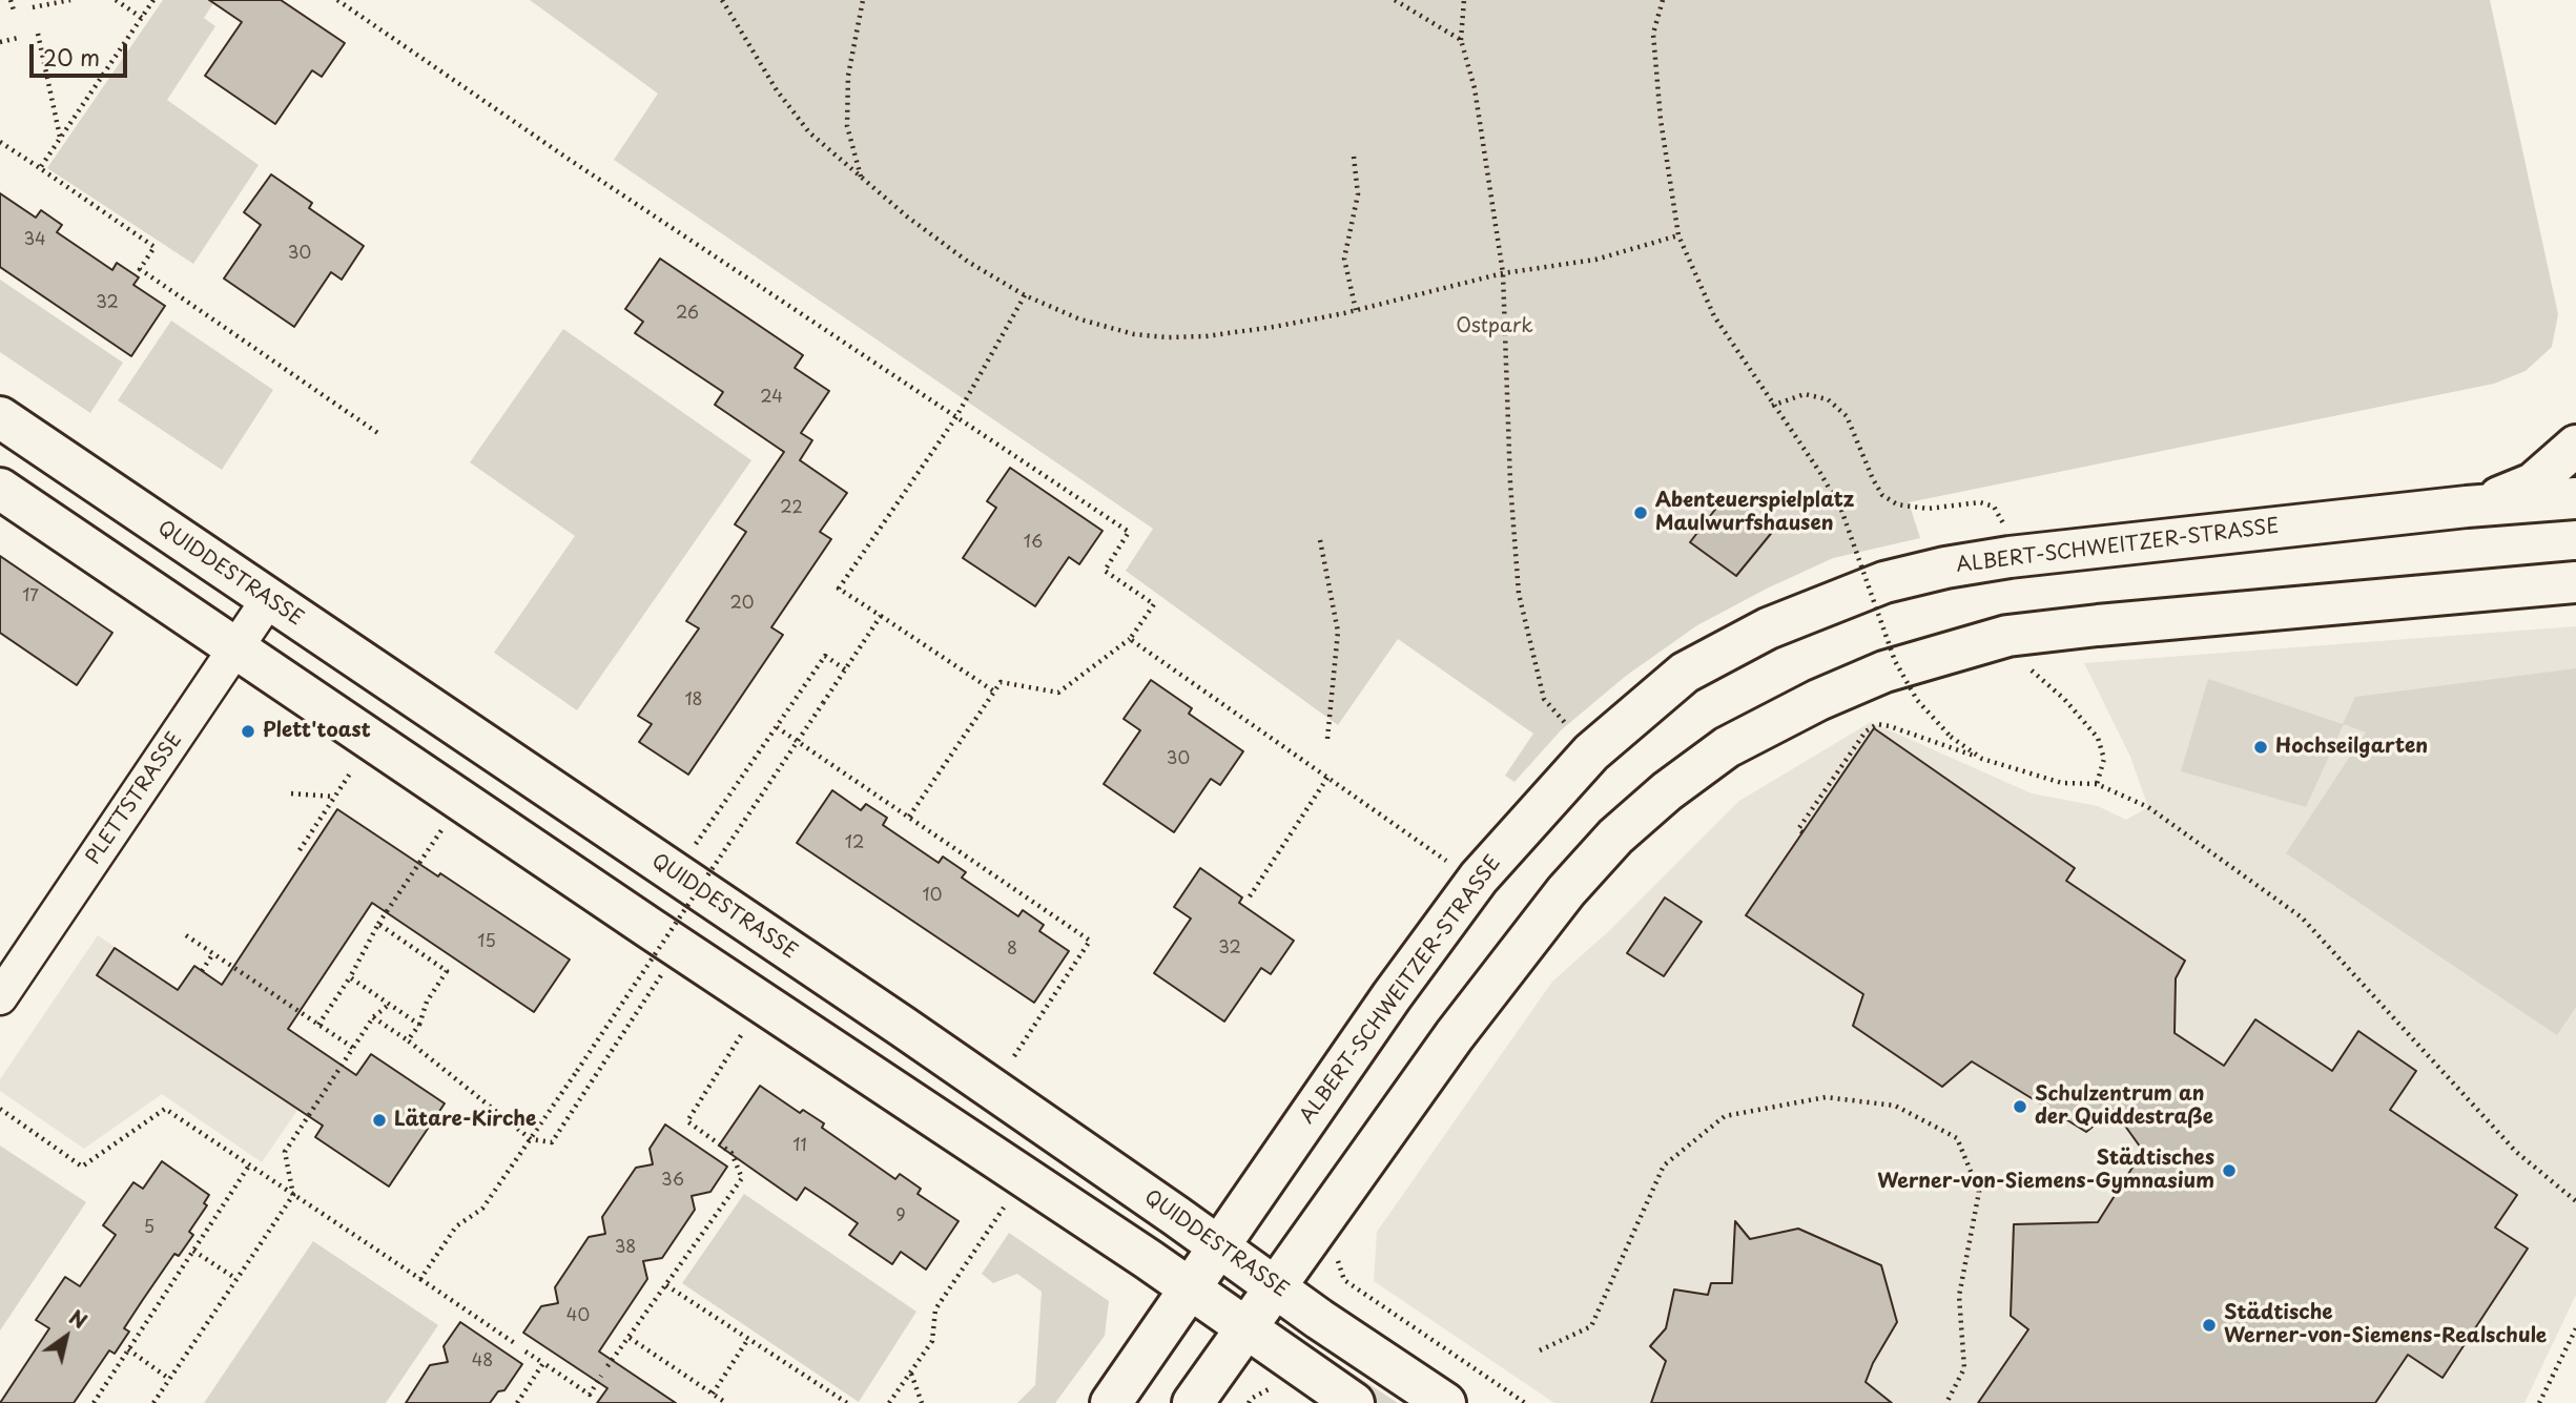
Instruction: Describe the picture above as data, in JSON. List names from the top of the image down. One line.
{"streets":{"main road":["ALBERT-SCHWEITZER-STRASSE","QUIDDESTRASSE"],"street":["PLETTSTRASSE"]},"crossings":[["ALBERT-SCHWEITZER-STRASSE","QUIDDESTRASSE"],["QUIDDESTRASSE","PLETTSTRASSE"]],"parks":["Ostpark"],"places":["Abenteuerspielplatz Maulwurfshausen","Plett'toast","Hochseilgarten","Schulzentrum an der Quiddestraße","Lätare-Kirche","Städtisches Werner-von-Siemens-Gymnasium","Städtische Werner-von-Siemens-Realschule"],"house_numbers":["34","30","32","26","24","22","16","17","20","18","30","12","10","15","32","8","11","36","9","5","38","40","48"],"scale_bar":"20 m","north":"top right"}
